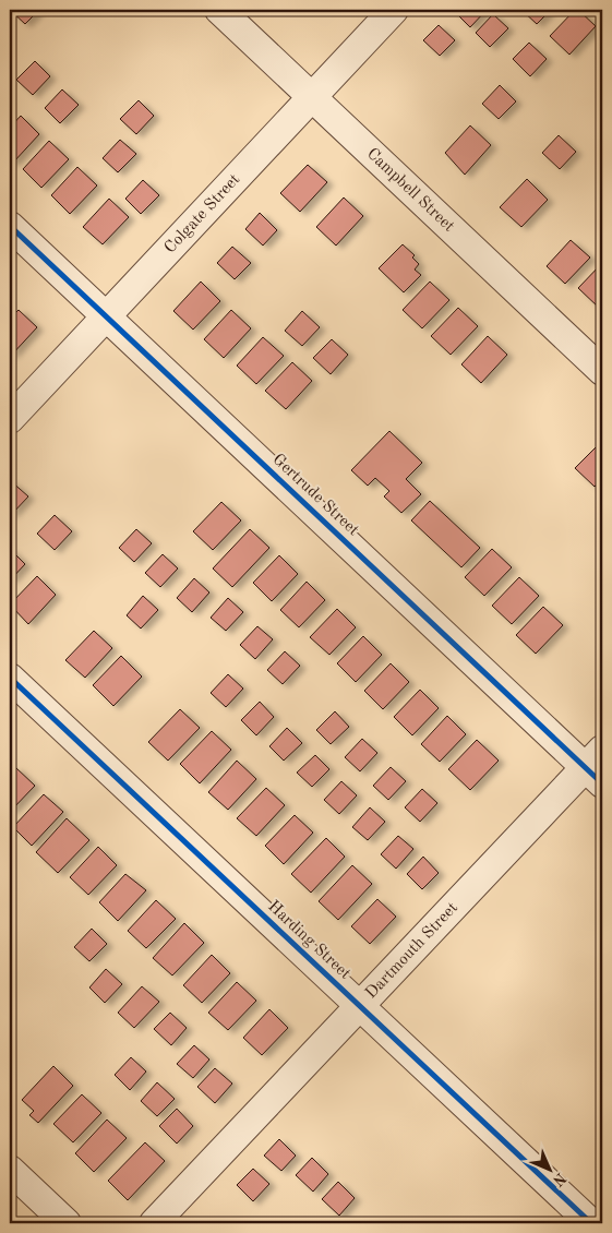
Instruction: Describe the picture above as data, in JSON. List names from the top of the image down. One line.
{"streets":{"street":["Campbell Street","Colgate Street","Gertrude Street","Harding Street","Dartmouth Street"]},"crossings":[["Campbell Street","Colgate Street"],["Colgate Street","Gertrude Street"],["Gertrude Street","Dartmouth Street"],["Harding Street","Dartmouth Street"]],"north":"bottom right"}
